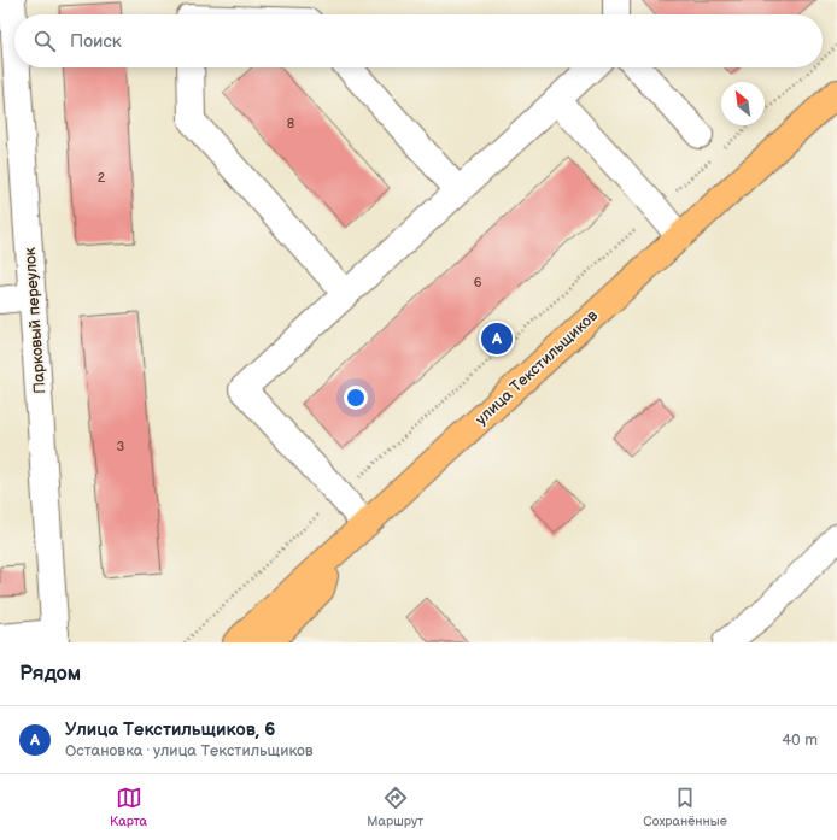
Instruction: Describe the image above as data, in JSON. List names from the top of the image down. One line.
{"streets":{"main road":["улица Текстильщиков"],"street":["Парковый переулок"]},"house_numbers":["8","2","6","3"],"north":"top left","page":{"search":"Поиск","pins":"A","heading":"Рядом","list":[{"mark":"A","name":"Улица Текстильщиков, 6","note":"Остановка · улица Текстильщиков","value":"40 m"}],"nav":["Карта","Маршрут","Сохранённые"]}}
